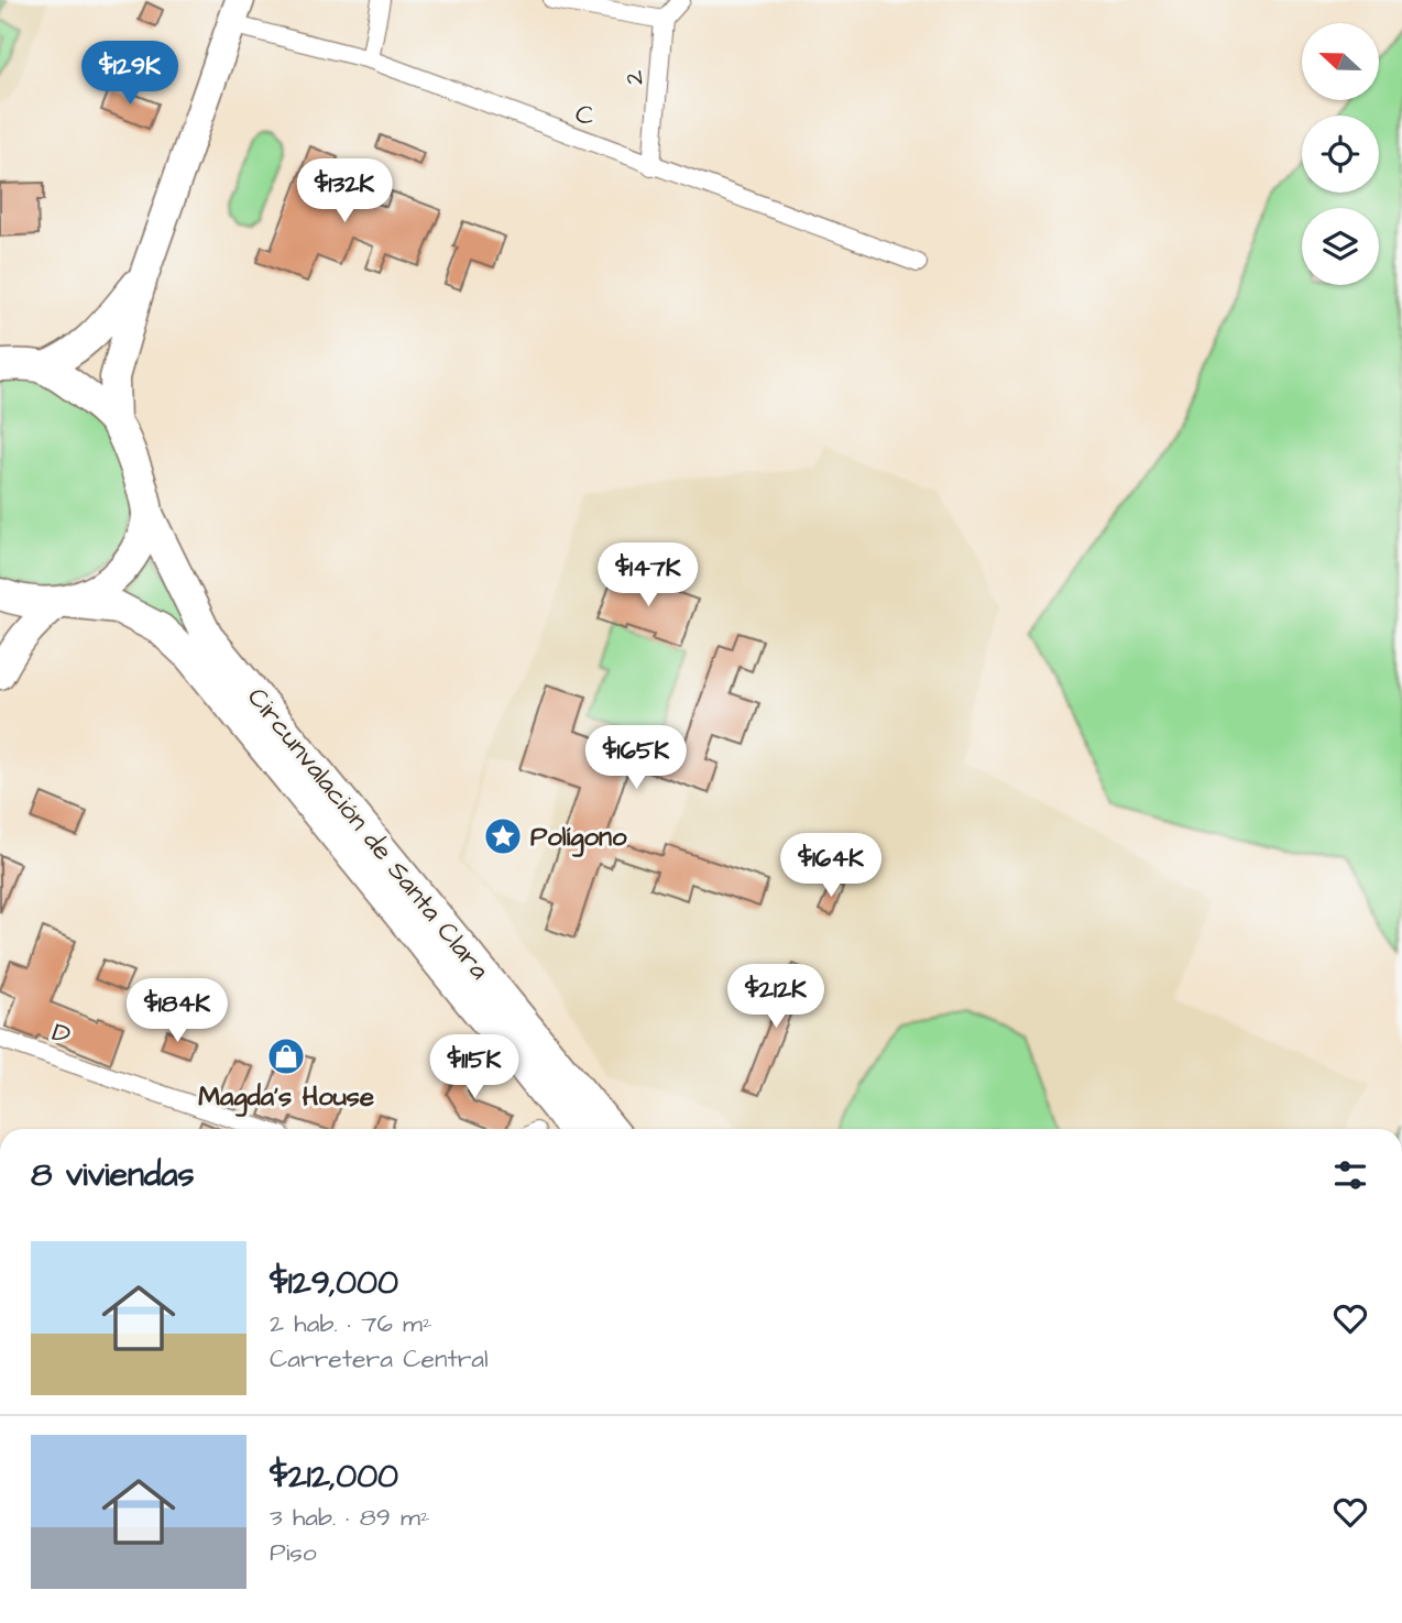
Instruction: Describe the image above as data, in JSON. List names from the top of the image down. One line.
{"streets":{"highway":["Circunvalación de Santa Clara"],"street":["2","C","D"]},"crossings":[["2","C"]],"places":{"place":["Polígono"],"shop":["Magda’s House"]},"north":"left","page":{"price":["$129K","$132K","$147K","$165K","$164K","$212K","$184K","$115K"],"heading":"8 viviendas","list":[{"name":"$129,000","note":"2 hab. · 76 m² · Carretera Central"},{"name":"$212,000","note":"3 hab. · 89 m² · Piso"}]}}
